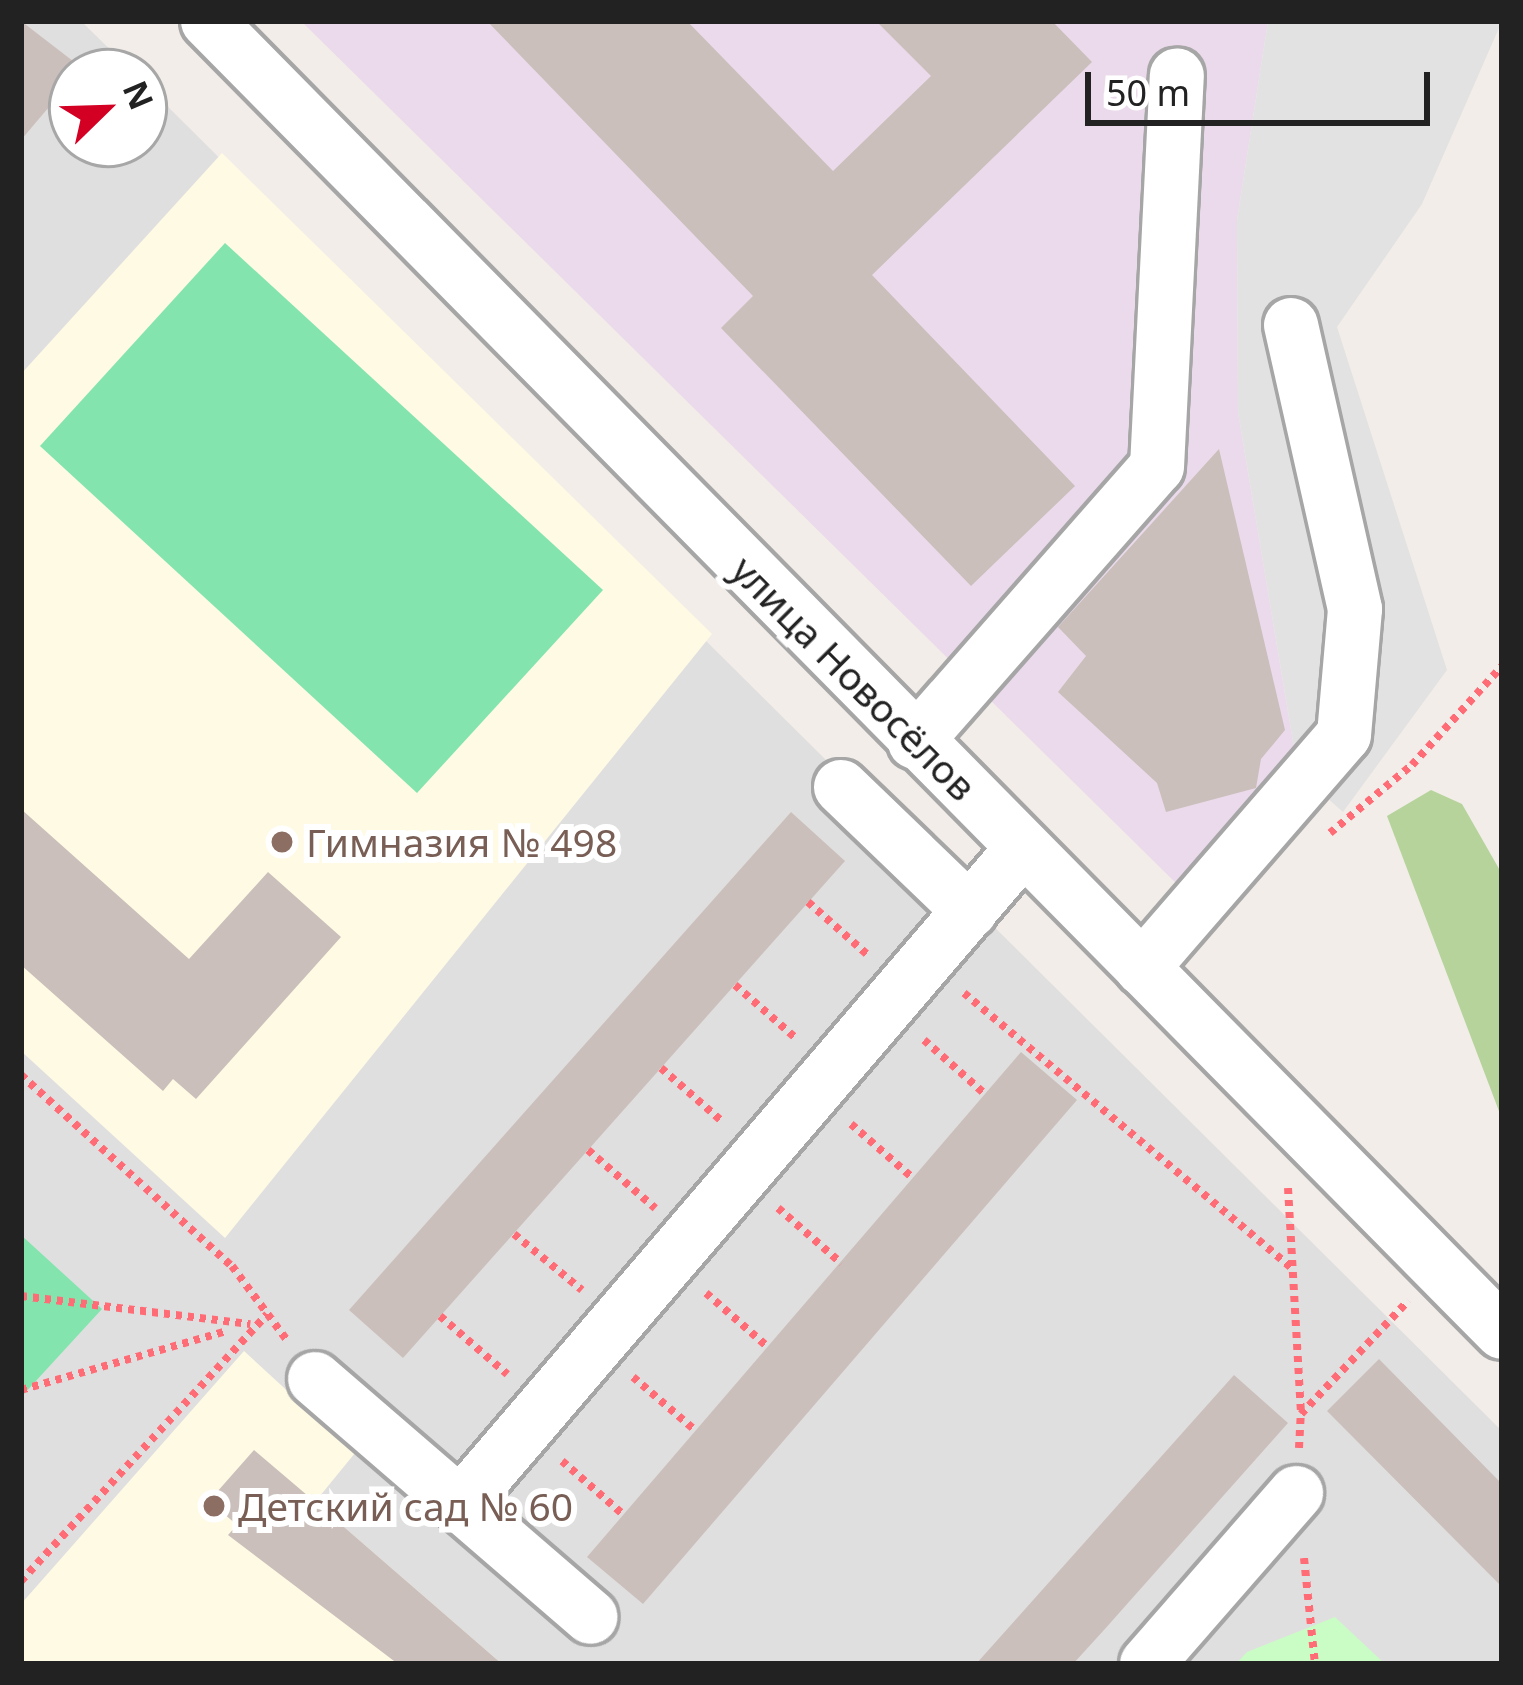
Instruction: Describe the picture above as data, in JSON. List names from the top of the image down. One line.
{"streets":{"street":["улица Новосёлов"]},"places":["Гимназия № 498","Детский сад № 60"],"scale_bar":"50 m","north":"top right"}
